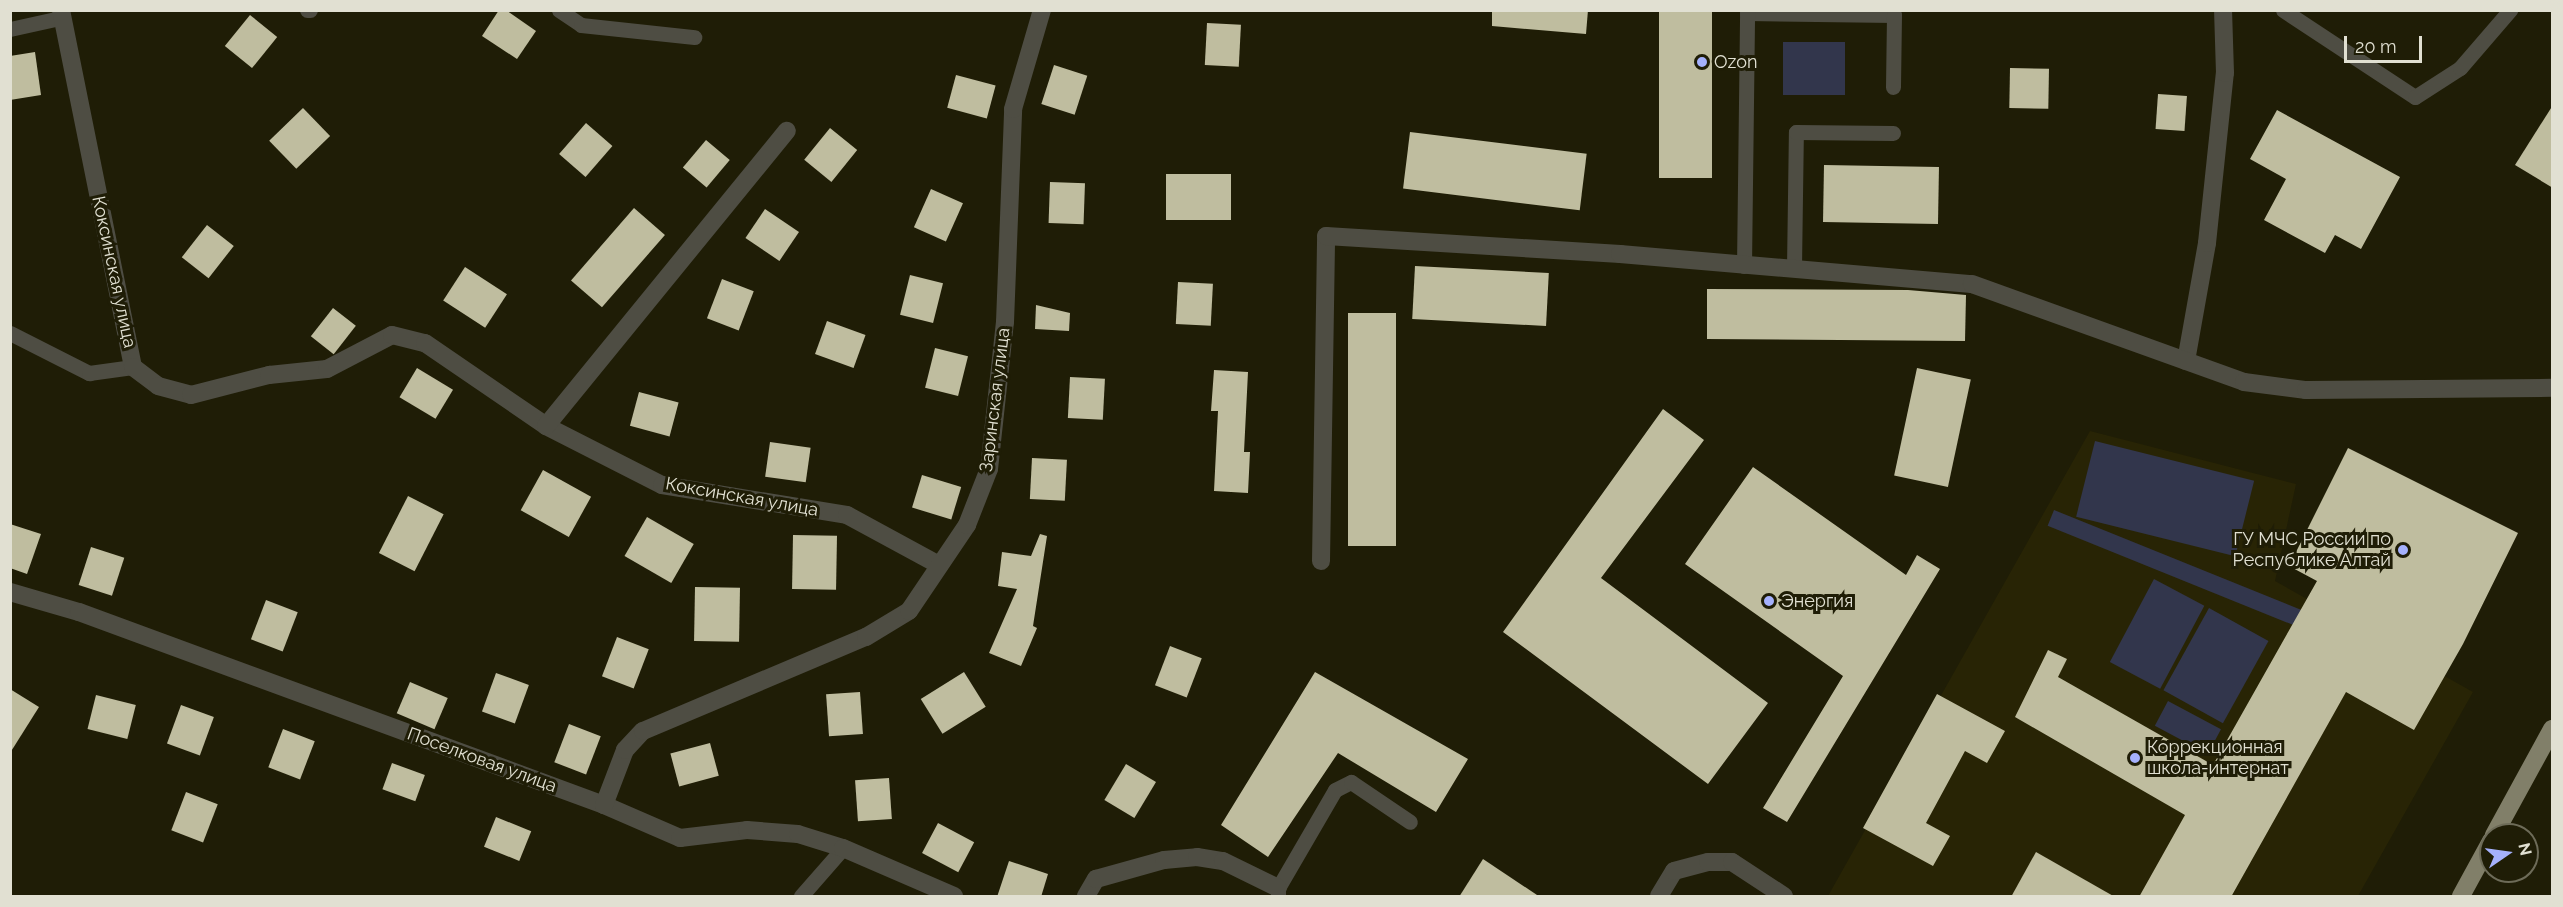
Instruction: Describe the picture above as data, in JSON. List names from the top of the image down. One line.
{"streets":{"street":["Коксинская улица","Заринская улица","Поселковая улица"]},"crossings":[["Коксинская улица","Заринская улица"],["Заринская улица","Поселковая улица"]],"places":["Ozon","ГУ МЧС России по Республике Алтай","Энергия","Коррекционная школа-интернат"],"scale_bar":"20 m","north":"right"}
